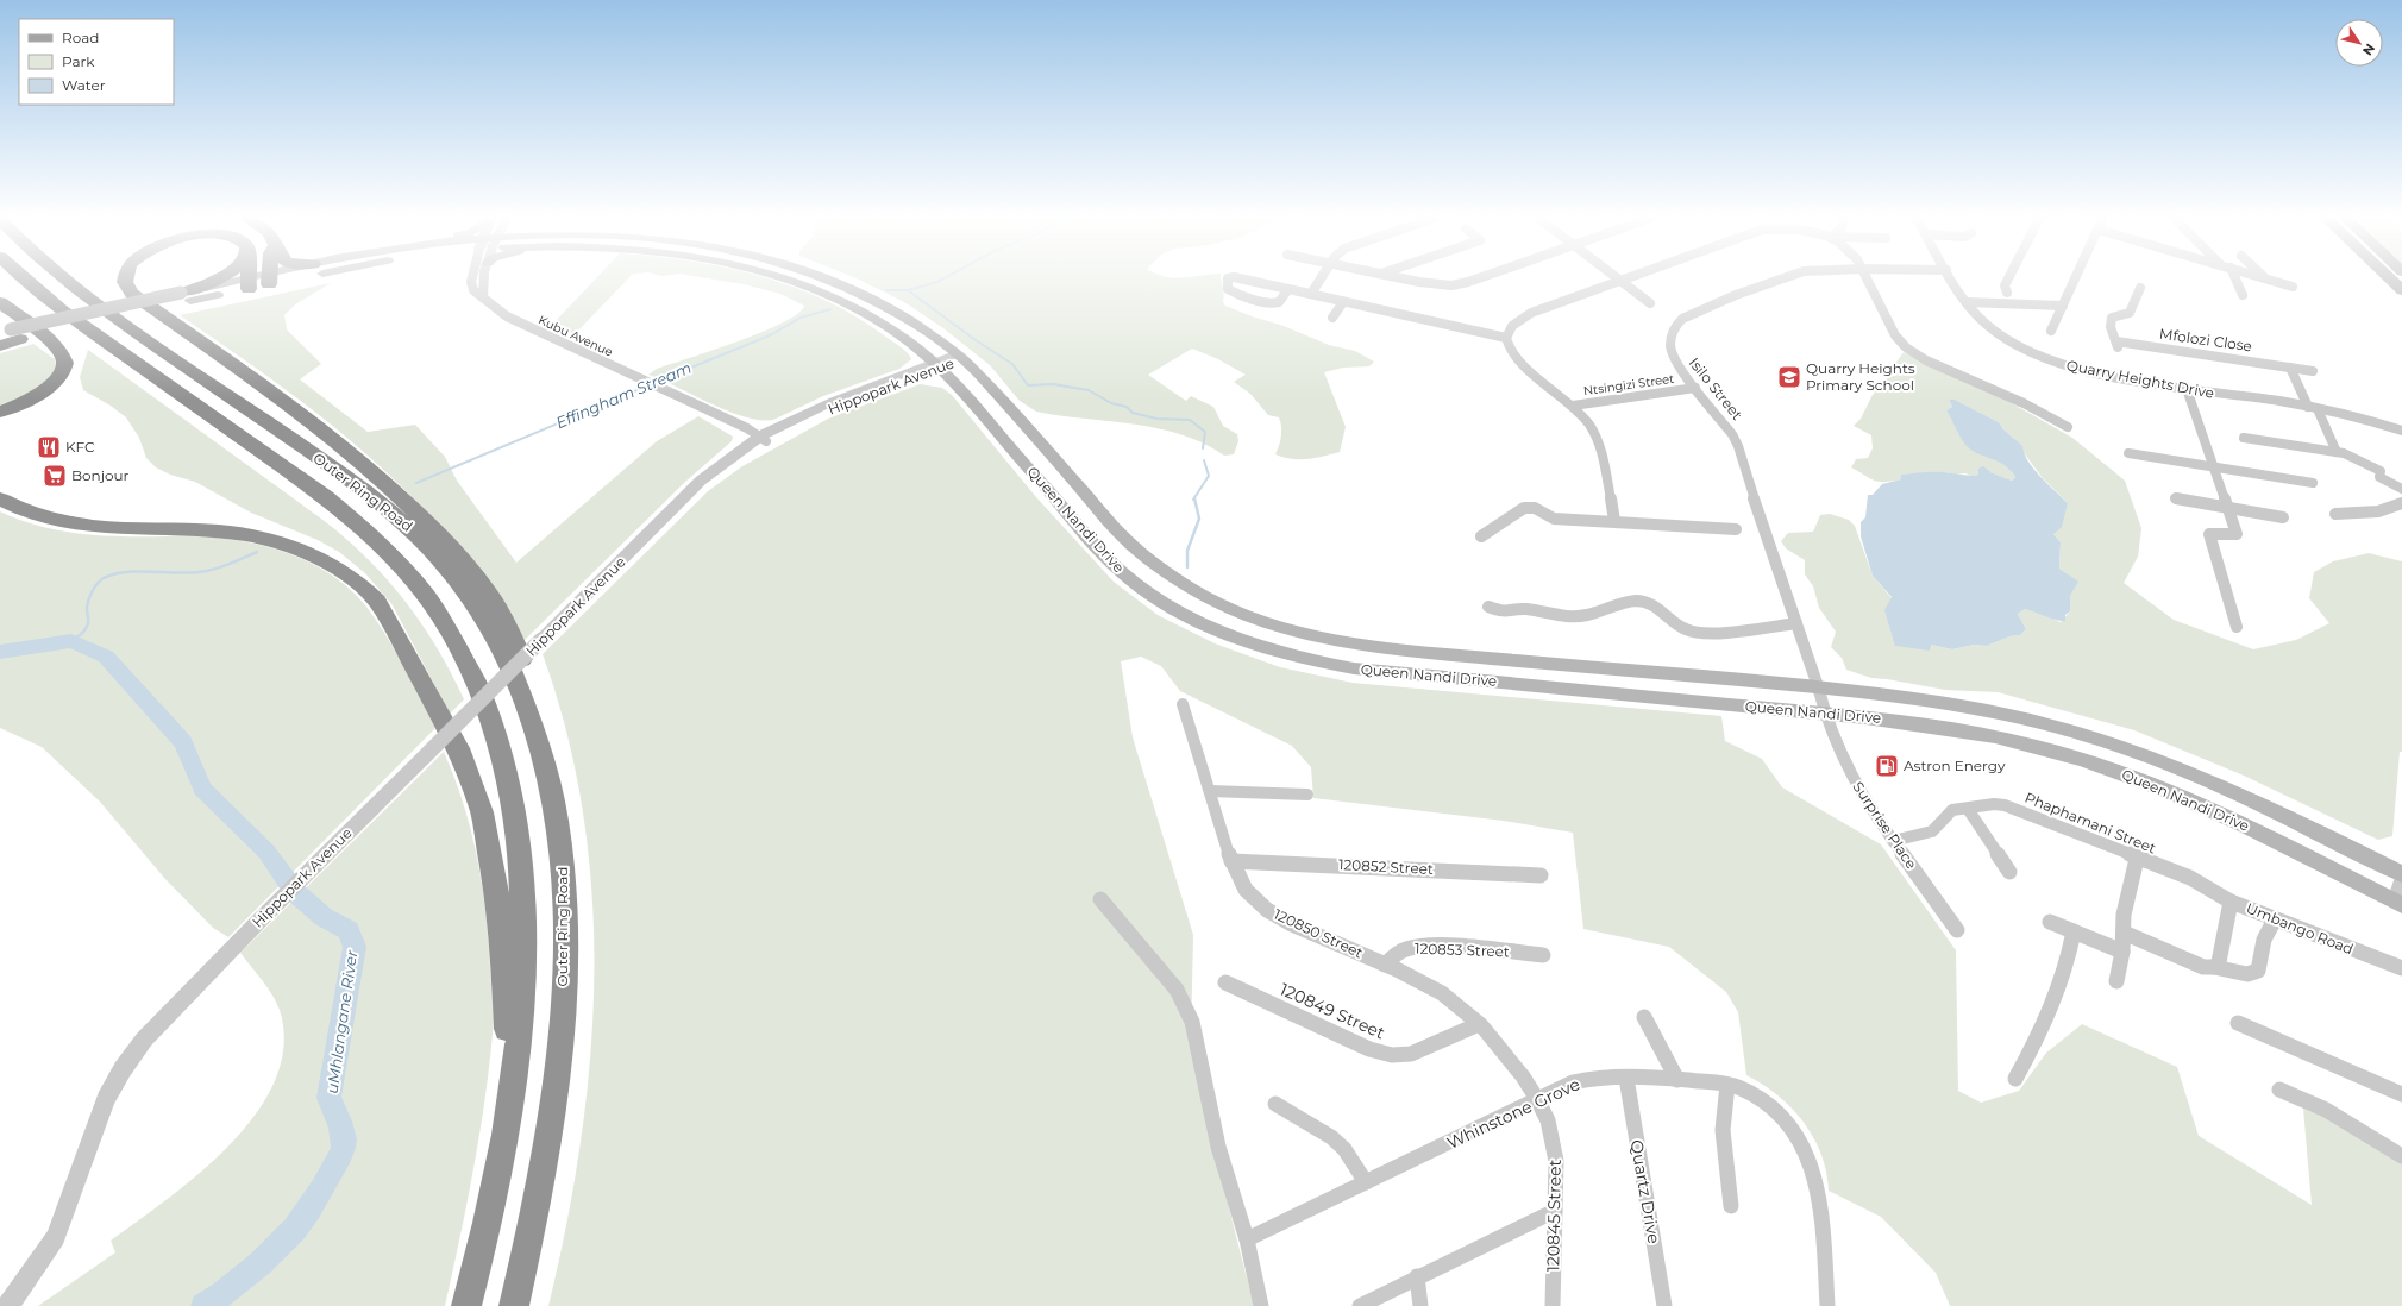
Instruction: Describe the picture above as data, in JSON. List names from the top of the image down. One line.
{"streets":{"highway":["Outer Ring Road"],"main road":["Queen Nandi Drive"],"street":["Kubu Avenue","Mfolozi Close","Quarry Heights Drive","Ntsingizi Street","Hippopark Avenue","Isilo Street","Phaphamani Street","Surprise Place","120852 Street","Umbango Road","120850 Street","120853 Street","120849 Street","Whinstone Grove","Quartz Drive","120845 Street"]},"crossings":[["Kubu Avenue","Hippopark Avenue"],["Ntsingizi Street","Isilo Street"],["Hippopark Avenue","Queen Nandi Drive"],["Isilo Street","Queen Nandi Drive"],["Isilo Street","Surprise Place"],["Queen Nandi Drive","Surprise Place"],["Phaphamani Street","Surprise Place"],["Phaphamani Street","Umbango Road"],["120852 Street","120850 Street"],["120850 Street","120853 Street"],["120850 Street","120849 Street"],["120850 Street","Whinstone Grove"],["120850 Street","120845 Street"],["Whinstone Grove","Quartz Drive"],["Whinstone Grove","120845 Street"]],"water":["Effingham Stream","uMhlangane River"],"places":{"school or university":["Quarry Heights Primary School"],"restaurant":["KFC"],"supermarket":["Bonjour"],"fuel station":["Astron Energy"]},"legend":["Road","Park","Water"],"north":"bottom right"}
